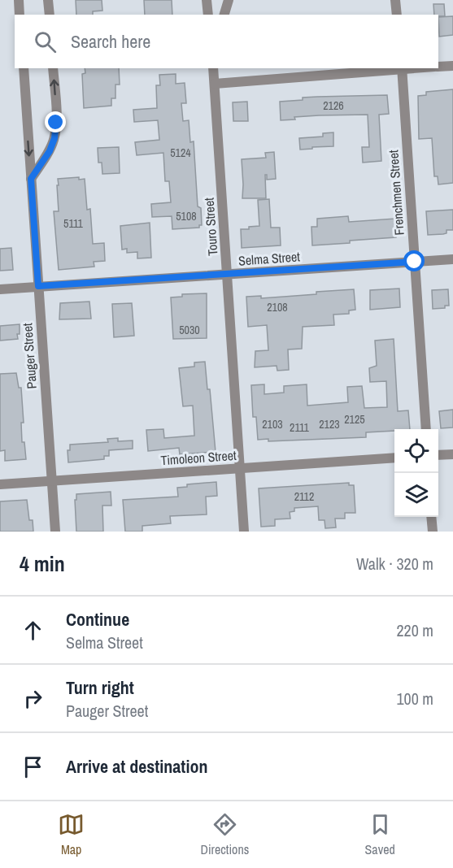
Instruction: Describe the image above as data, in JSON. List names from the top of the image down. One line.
{"streets":{"street":["Frenchmen Street","Touro Street","Selma Street","Pauger Street","Timoleon Street"]},"crossings":[["Frenchmen Street","Selma Street"],["Touro Street","Selma Street"],["Touro Street","Timoleon Street"],["Selma Street","Pauger Street"],["Pauger Street","Timoleon Street"]],"house_numbers":["2126","5124","5108","5111","2108","5030","2125","2103","2123","2111","2112"],"page":{"search":"Search here","heading":["4 min","Walk · 320 m"],"list":[["Continue","Selma Street","220 m"],["Turn right","Pauger Street","100 m"],"Arrive at destination"],"nav":["Map","Directions","Saved"]}}
